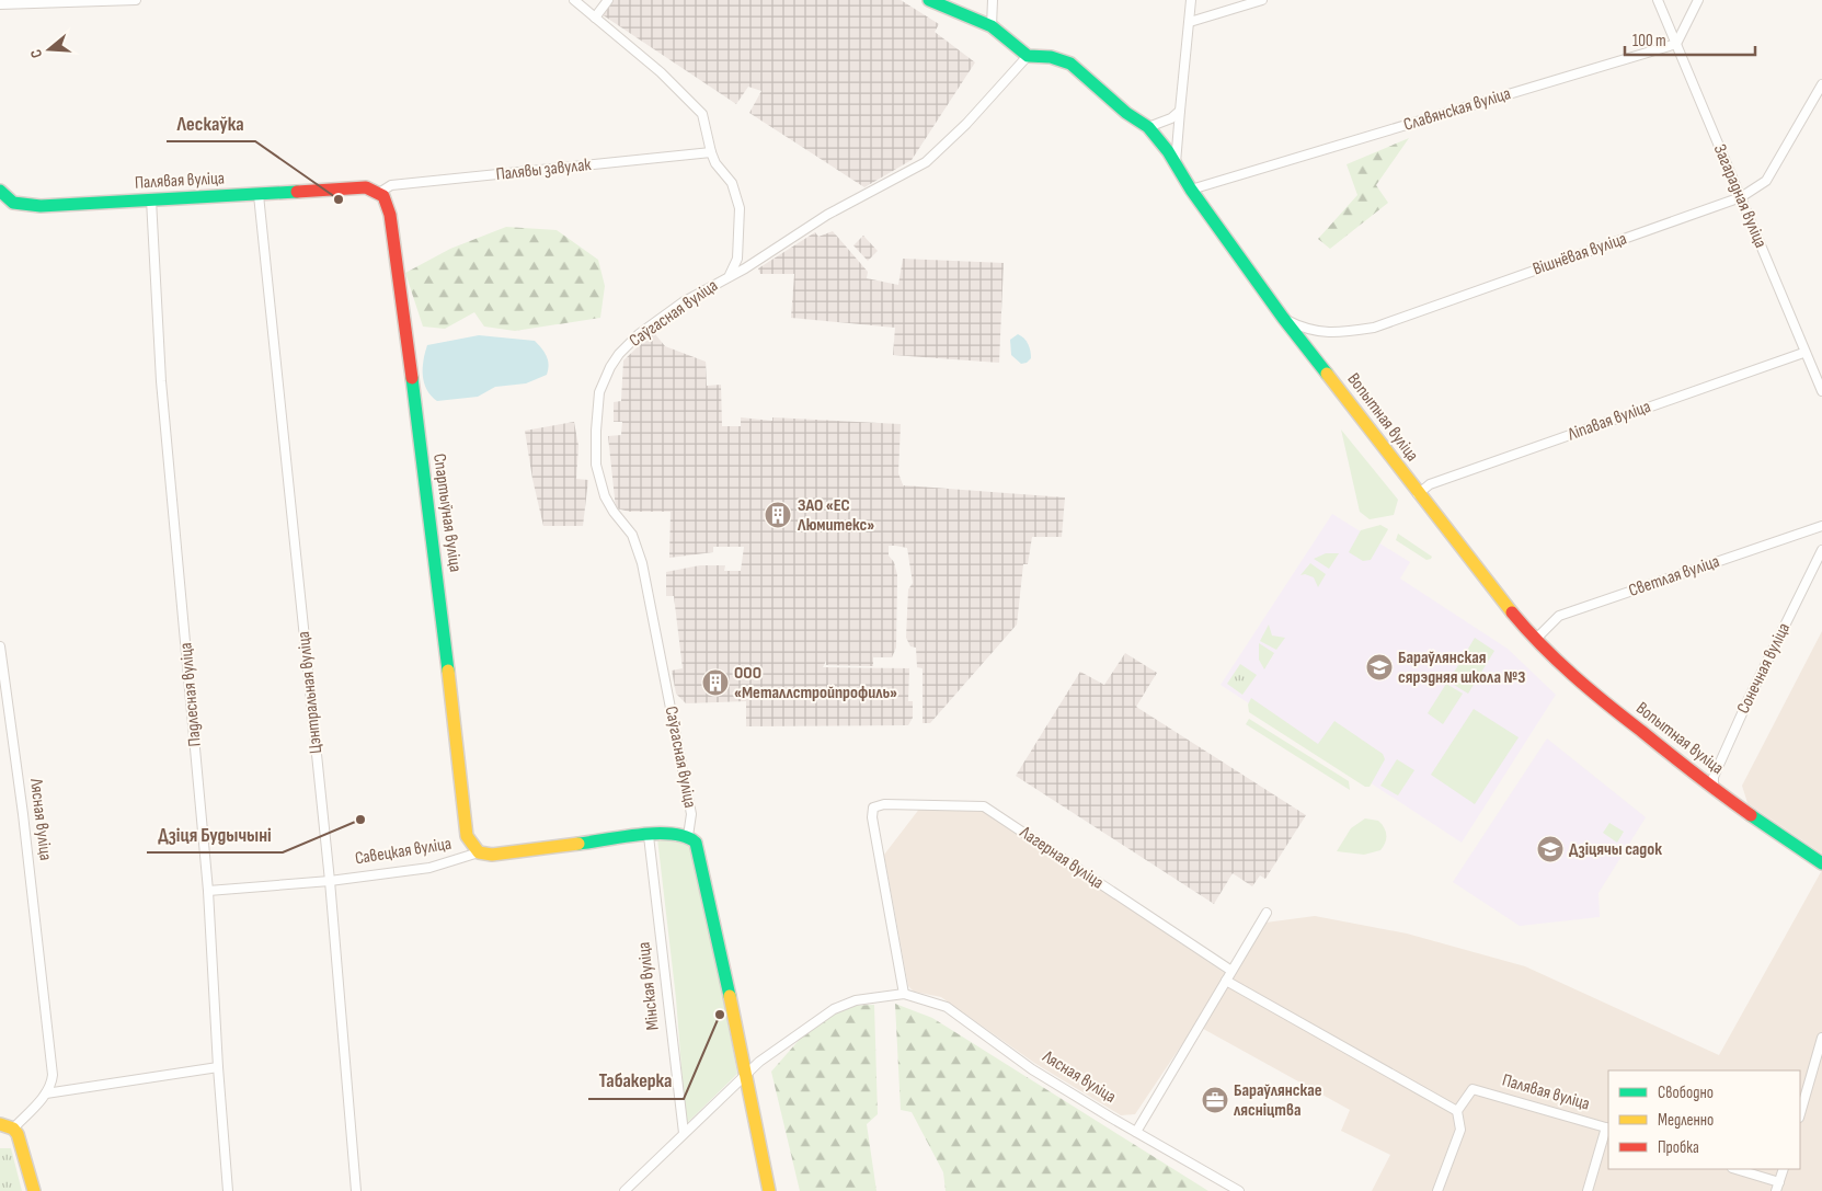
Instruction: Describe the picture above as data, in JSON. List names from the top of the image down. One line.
{"streets":{"main road":["Палявая вуліца","Вопытная вуліца","Спартыўная вуліца","Савецкая вуліца"],"street":["Славянская вуліца","Палявы завулак","Загарадная вуліца","Вішнёвая вуліца","Саўгасная вуліца","Ліпавая вуліца","Светлая вуліца","Сонечная вуліца","Цэнтральная вуліца","Падлесная вуліца","Лясная вуліца","Лагерная вуліца","Мінская вуліца"]},"crossings":[["Славянская вуліца","Загарадная вуліца"],["Славянская вуліца","Вопытная вуліца"],["Палявы завулак","Палявая вуліца"],["Палявы завулак","Спартыўная вуліца"],["Палявая вуліца","Спартыўная вуліца"],["Палявая вуліца","Цэнтральная вуліца"],["Палявая вуліца","Падлесная вуліца"],["Загарадная вуліца","Вішнёвая вуліца"],["Загарадная вуліца","Ліпавая вуліца"],["Вішнёвая вуліца","Вопытная вуліца"],["Саўгасная вуліца","Вопытная вуліца"],["Саўгасная вуліца","Савецкая вуліца"],["Вопытная вуліца","Ліпавая вуліца"],["Вопытная вуліца","Светлая вуліца"],["Вопытная вуліца","Сонечная вуліца"],["Спартыўная вуліца","Савецкая вуліца"],["Цэнтральная вуліца","Савецкая вуліца"],["Падлесная вуліца","Савецкая вуліца"],["Лясная вуліца","Лагерная вуліца"],["Савецкая вуліца","Мінская вуліца"]],"places":{"other":["Лескаўка","Дзіця Будычыні","Табакерка"],"building":["ЗАО «ЕС Люмитекс»","ООО «Металлстройпрофиль»"],"school or university":["Бараўлянская сярэдняя школа №3","Дзіцячы садок"],"office":["Бараўлянскае лясніцтва"]},"legend":["Свободно","Медленно","Пробка"],"scale_bar":"100 m","north":"left"}
